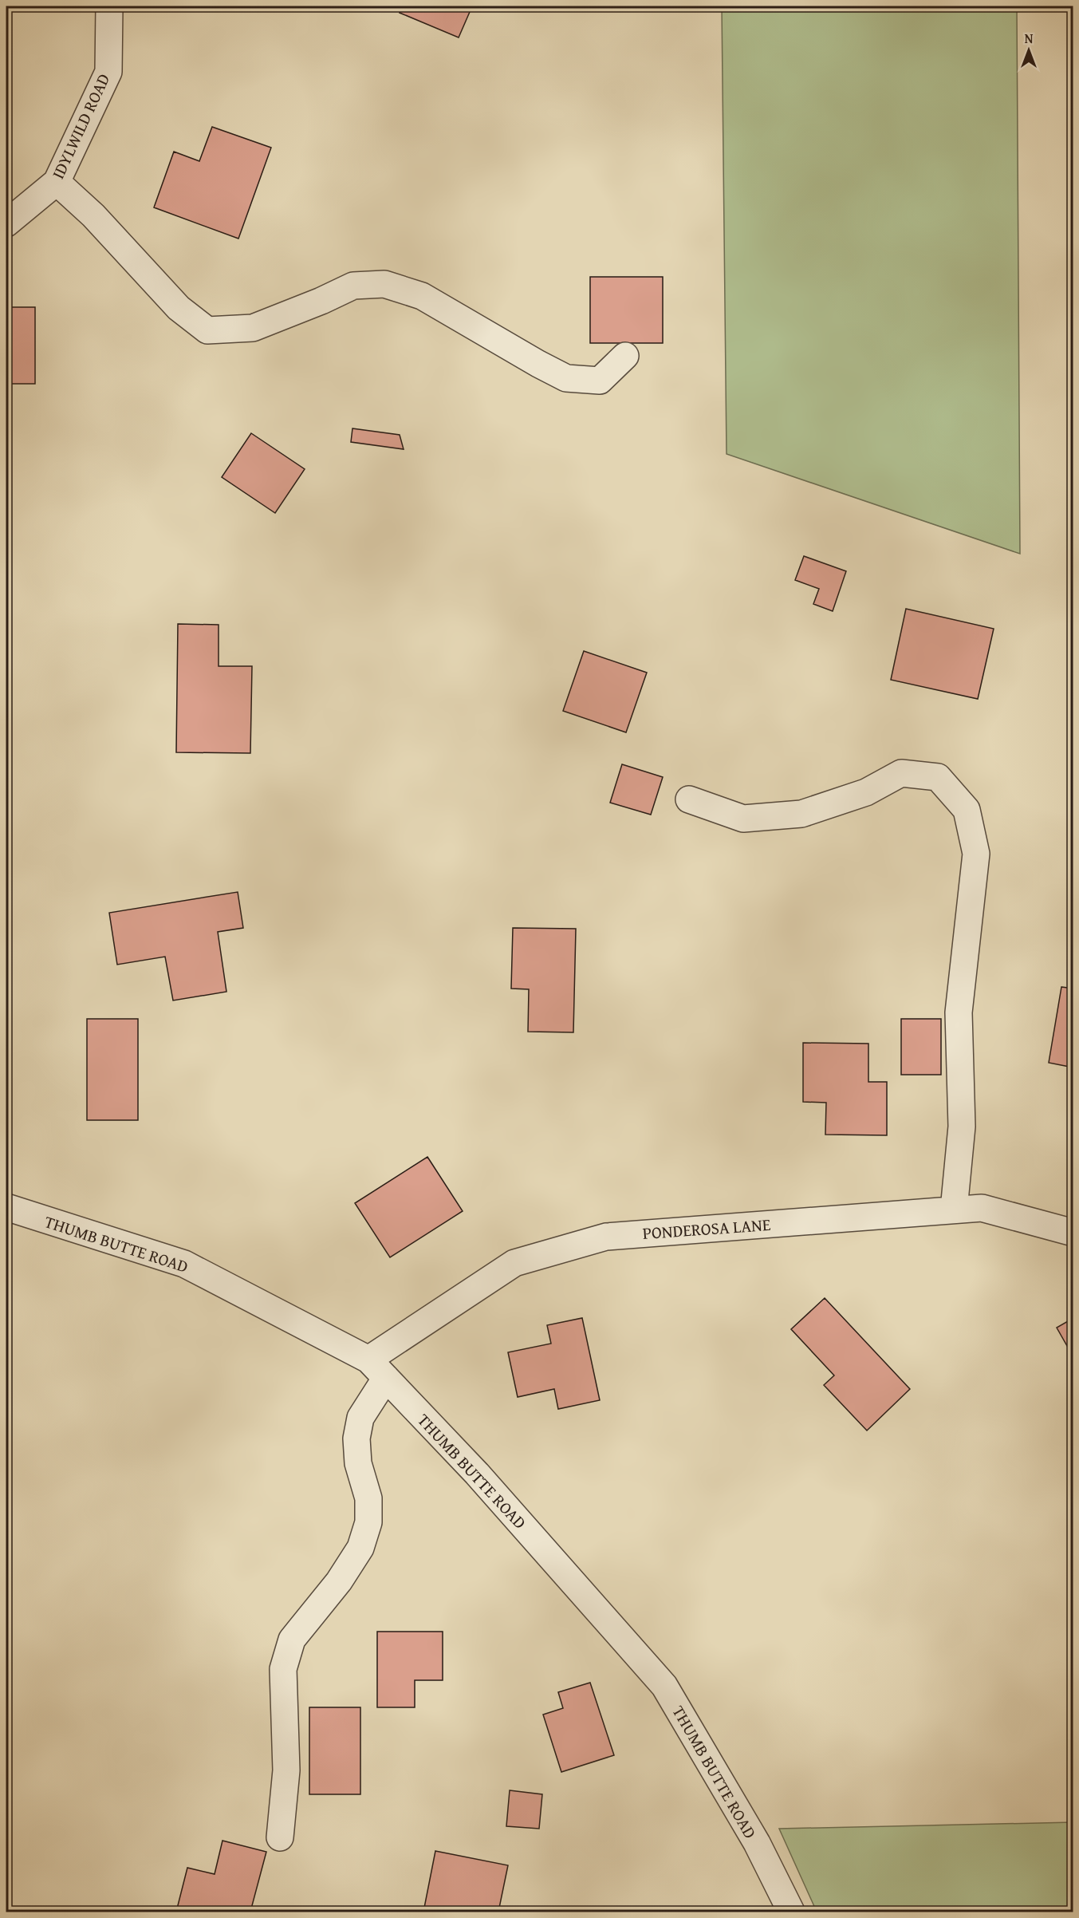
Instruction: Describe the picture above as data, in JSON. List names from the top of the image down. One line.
{"streets":{"street":["IDYLWILD ROAD","PONDEROSA LANE","THUMB BUTTE ROAD"]},"crossings":[["PONDEROSA LANE","THUMB BUTTE ROAD"]],"north":"top"}
